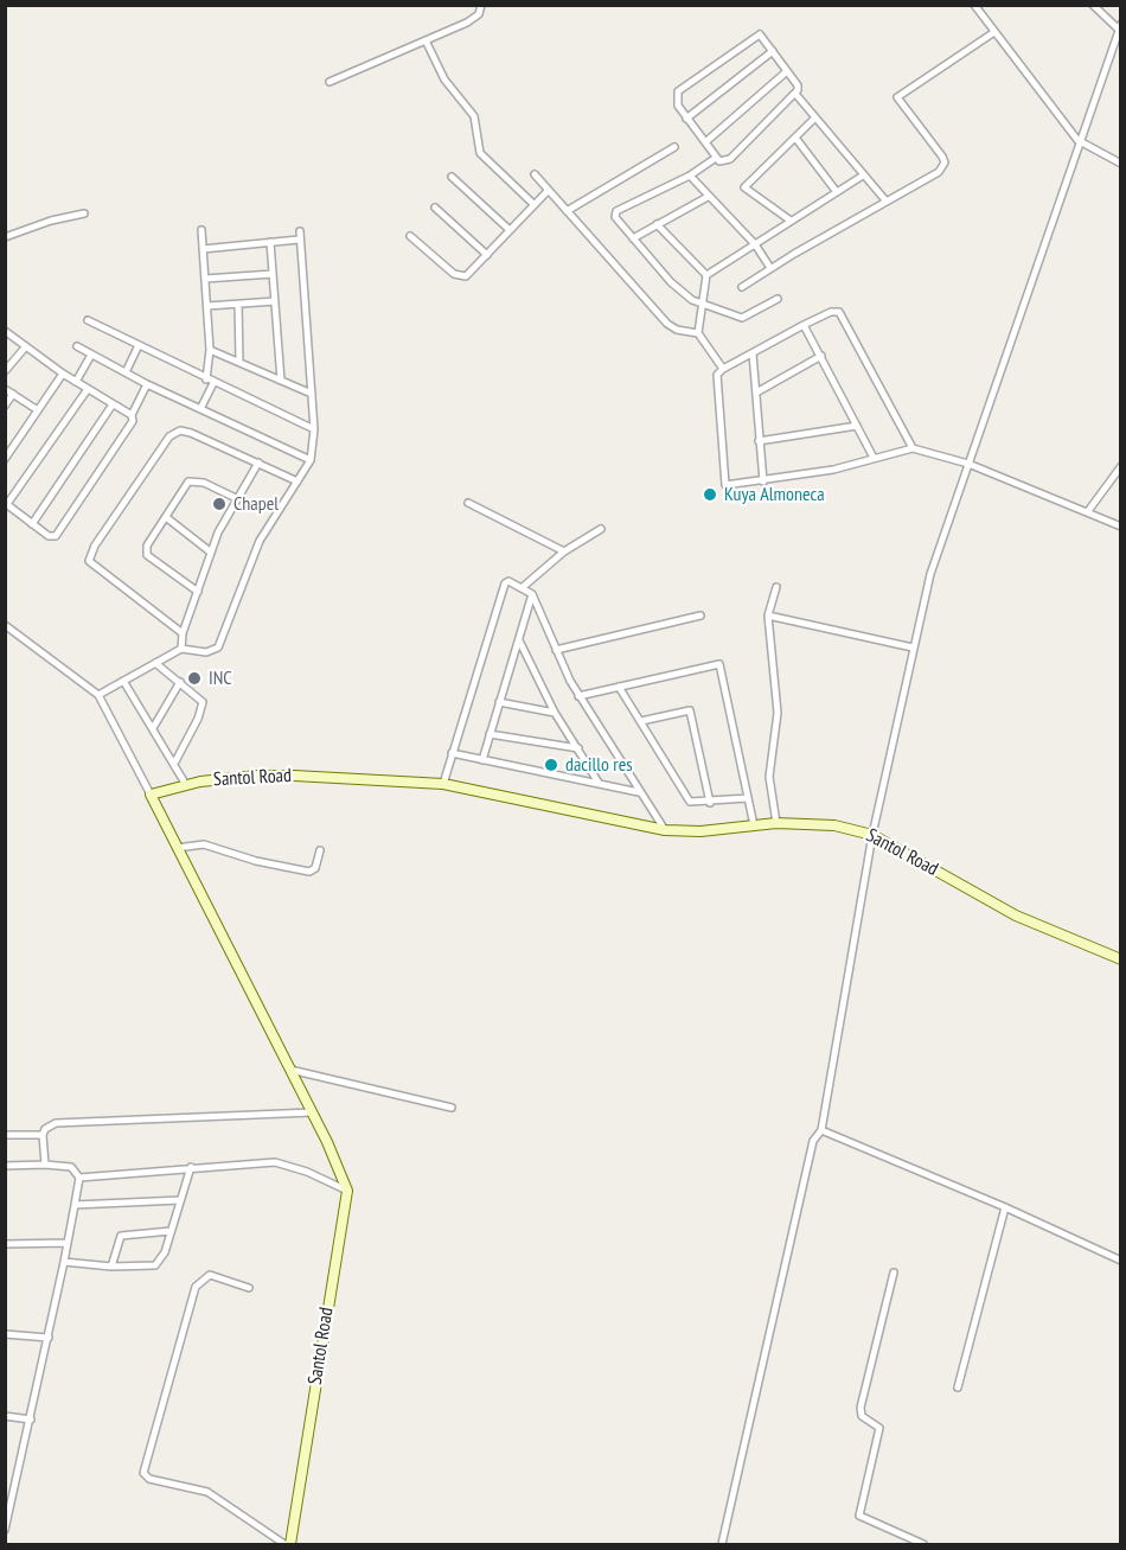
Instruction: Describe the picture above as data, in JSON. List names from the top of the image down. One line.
{"streets":{"street":["Santol Road"]},"places":["Kuya Almoneca","Chapel","INC","dacillo res"]}
